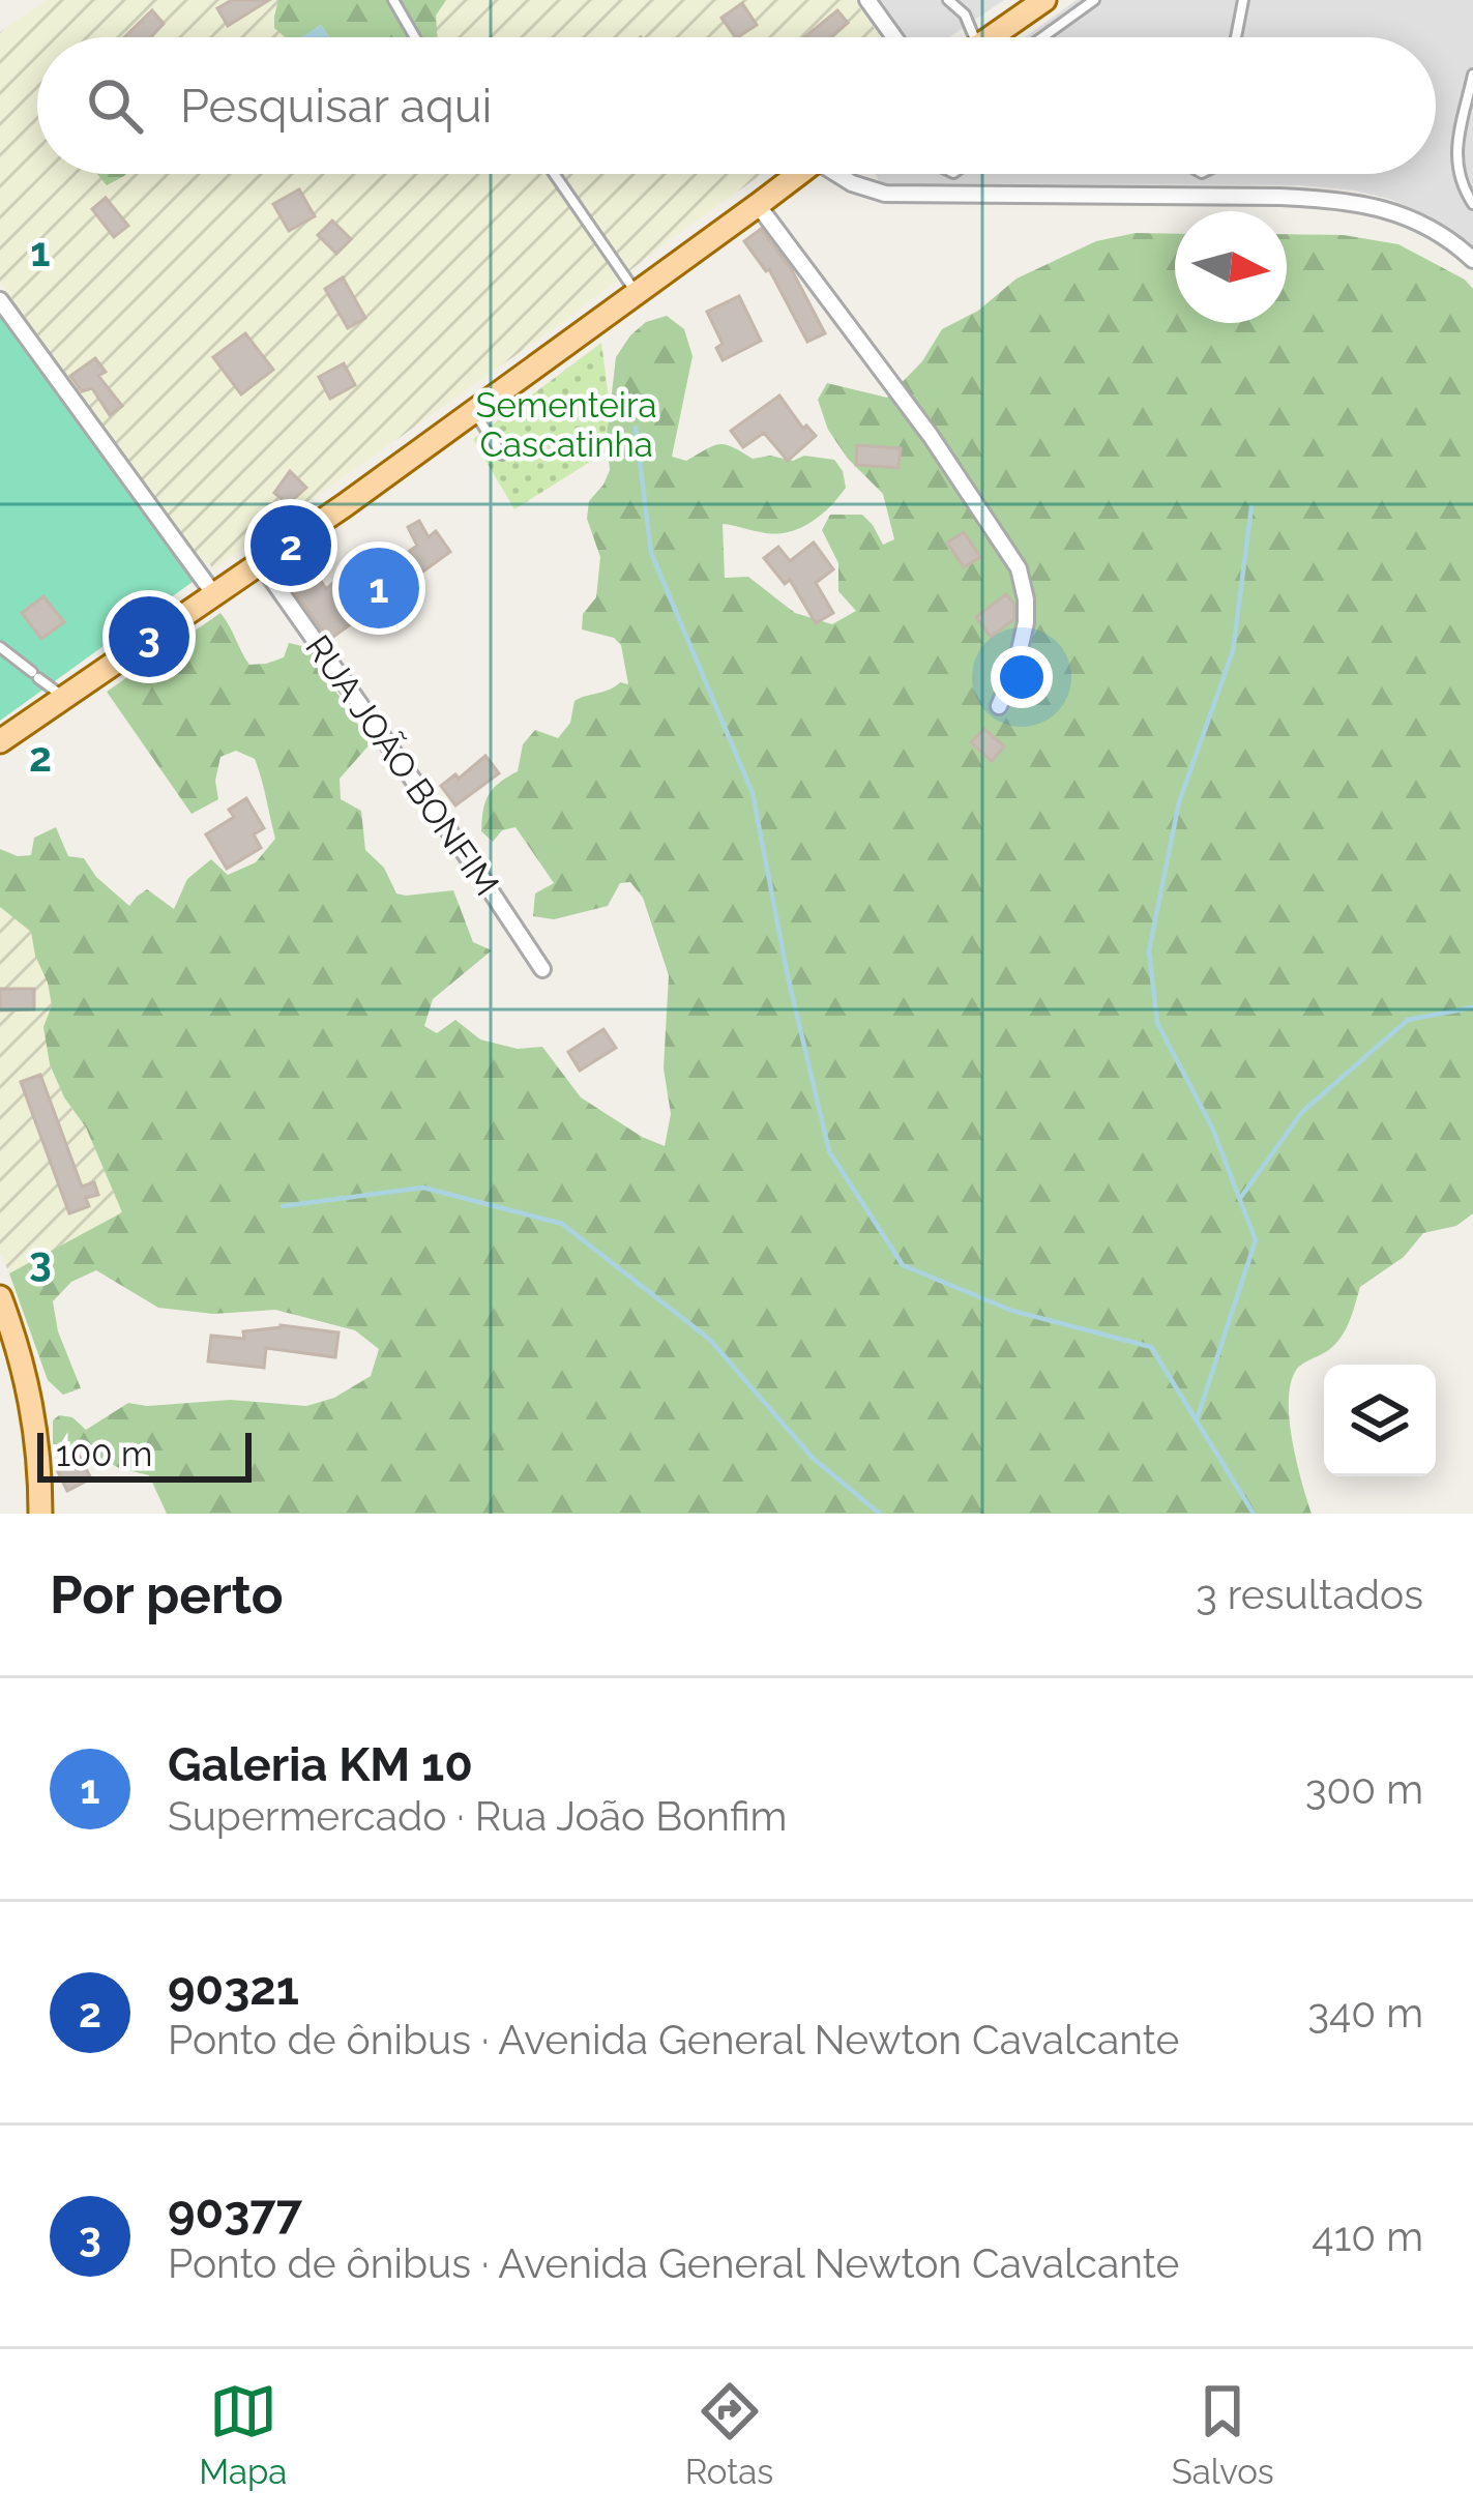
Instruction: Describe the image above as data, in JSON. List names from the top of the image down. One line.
{"streets":{"street":["RUA JOÃO BONFIM"]},"parks":["Sementeira Cascatinha"],"scale_bar":"100 m","north":"right","page":{"search":"Pesquisar aqui","pins":["2","1","3"],"scale":"100 m","heading":["Por perto","3 resultados"],"list":[{"mark":"1","name":"Galeria KM 10","note":"Supermercado · Rua João Bonfim","value":"300 m"},{"mark":"2","name":"90321","note":"Ponto de ônibus · Avenida General Newton Cavalcante","value":"340 m"},{"mark":"3","name":"90377","note":"Ponto de ônibus · Avenida General Newton Cavalcante","value":"410 m"}],"nav":["Mapa","Rotas","Salvos"]},"grid":{"rows":["1","2","3"]}}
